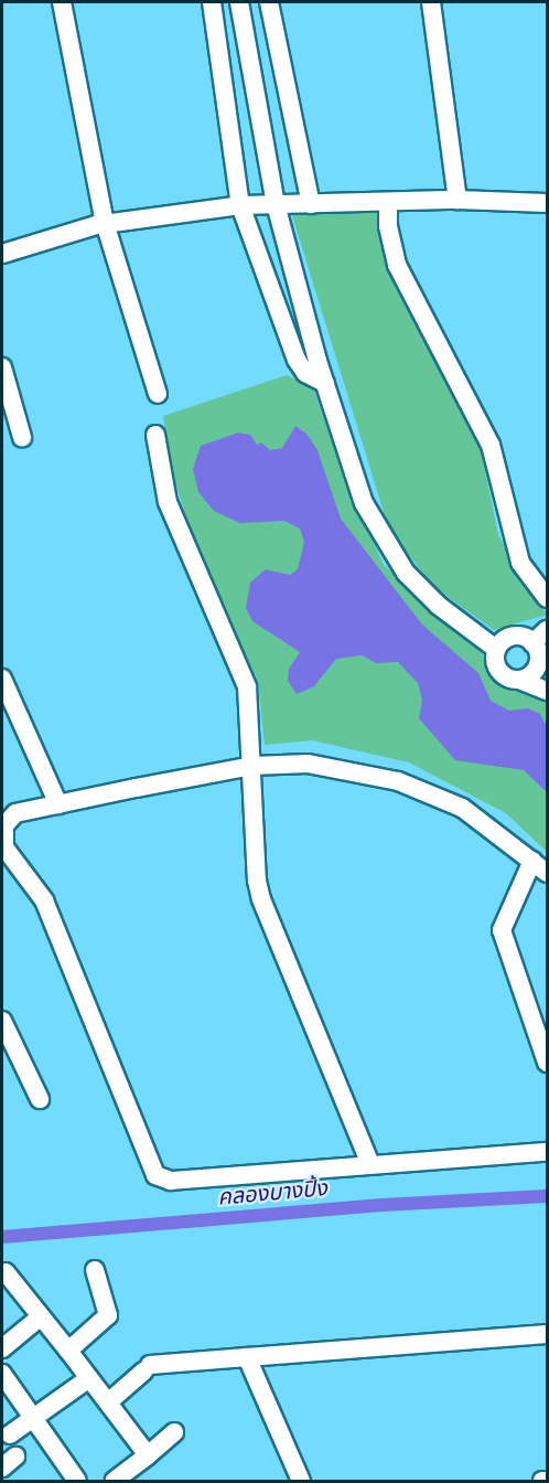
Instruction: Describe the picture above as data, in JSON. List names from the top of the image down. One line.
{"water":["คลองบางปิ้ง"]}
